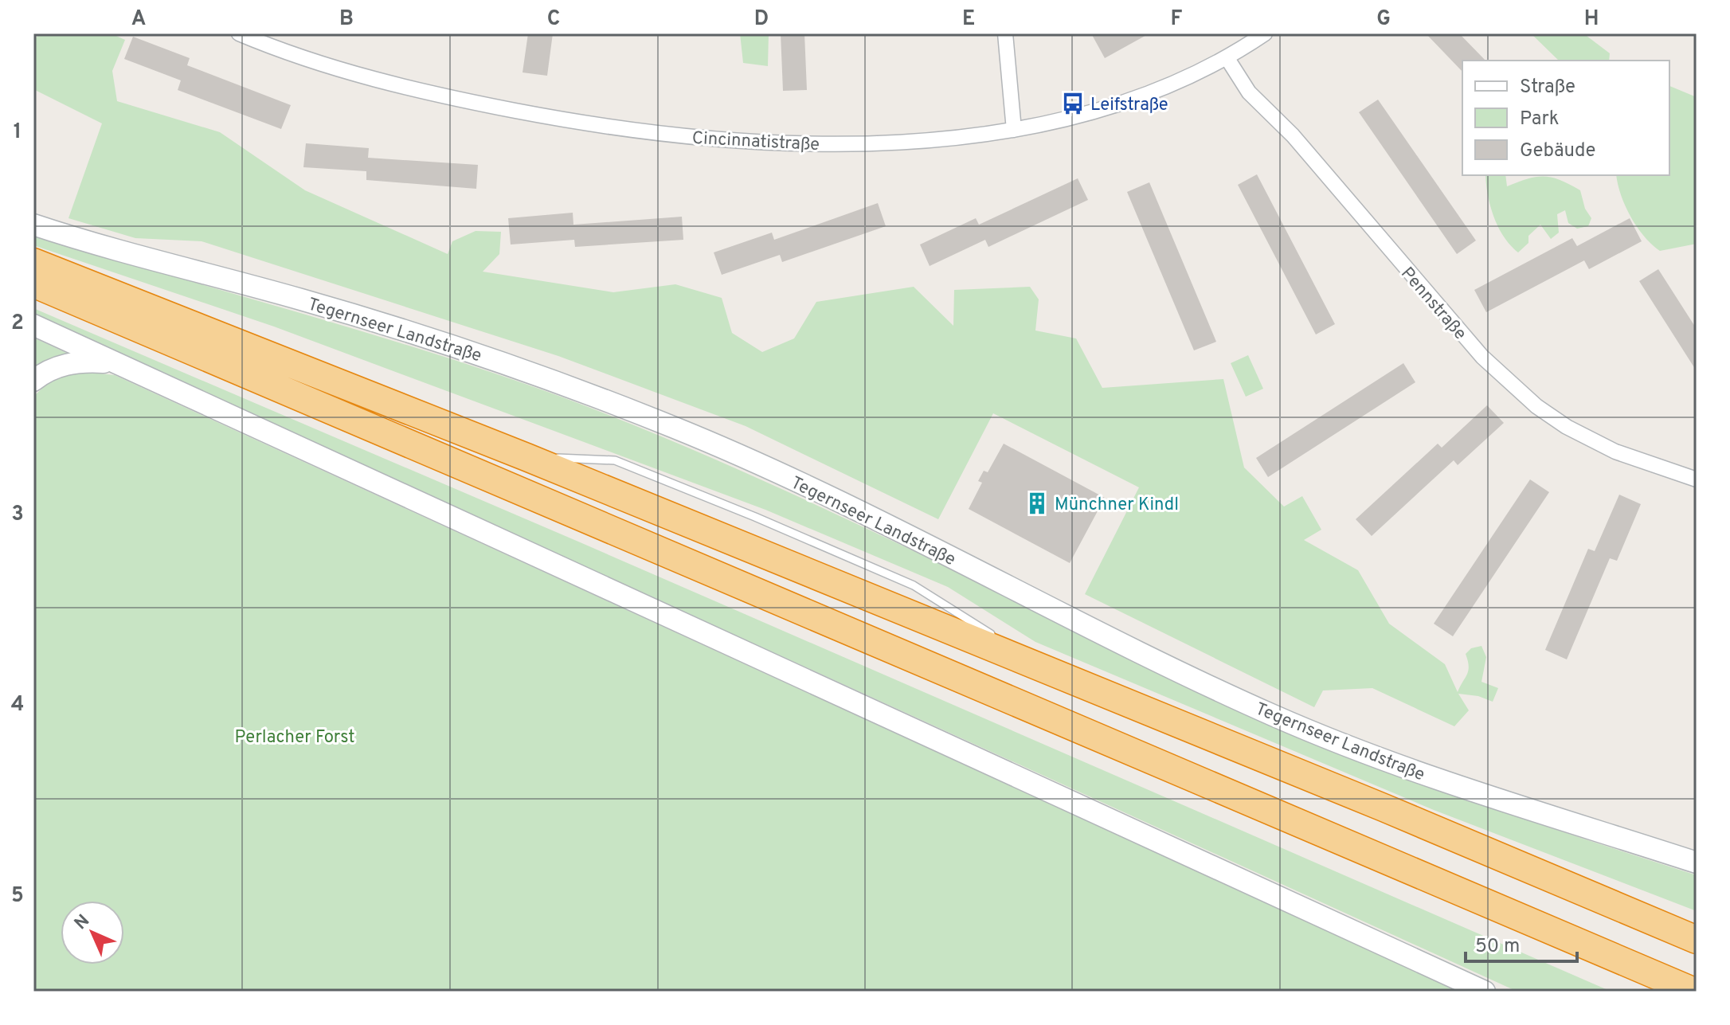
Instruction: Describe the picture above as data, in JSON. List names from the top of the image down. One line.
{"streets":{"main road":["Tegernseer Landstraße"],"street":["Cincinnatistraße","Pennstraße"]},"crossings":[["Cincinnatistraße","Pennstraße"]],"parks":["Perlacher Forst"],"places":{"bus stop":["Leifstraße"],"building":["Münchner Kindl"]},"legend":["Straße","Park","Gebäude"],"scale_bar":"50 m","north":"top left","grid":{"columns":["A","B","C","D","E","F","G","H"],"rows":["1","2","3","4","5"]}}
